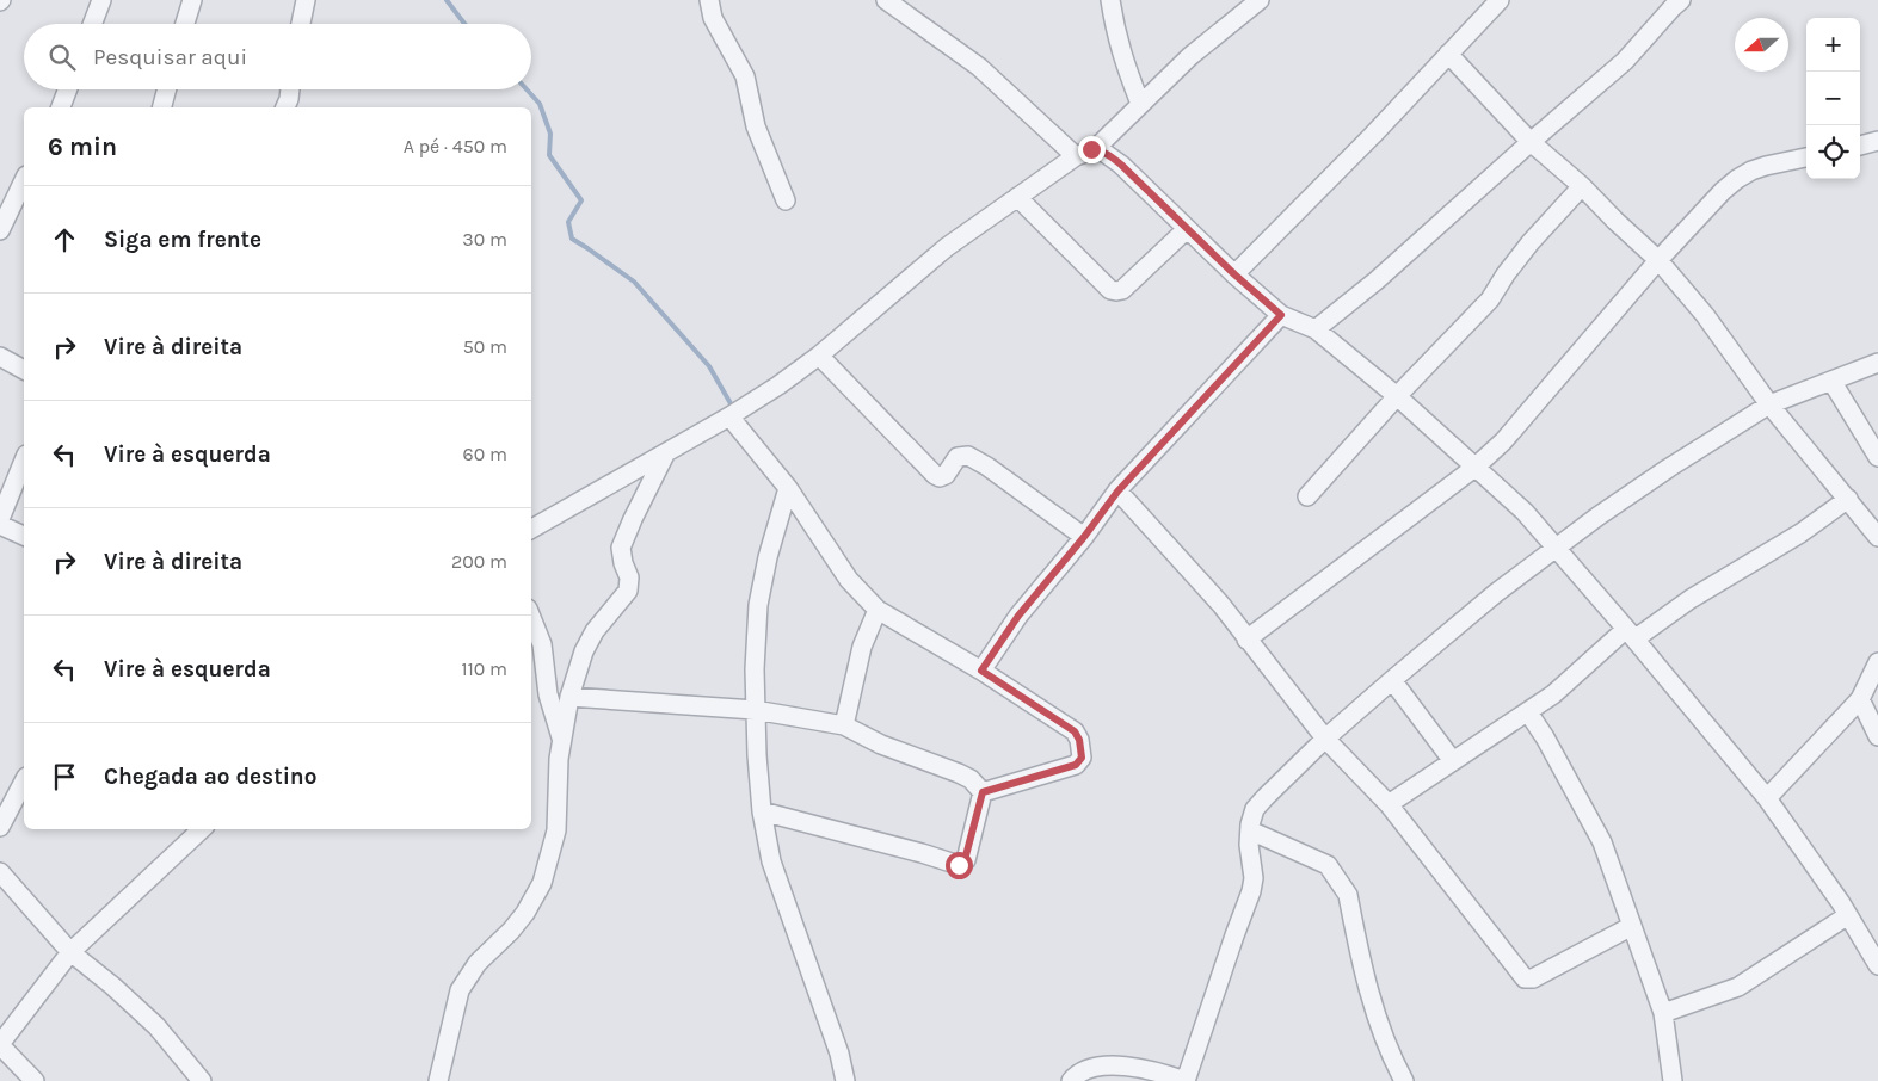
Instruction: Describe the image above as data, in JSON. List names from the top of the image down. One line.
{"north":"left","page":{"map_buttons":["+","−"],"search":"Pesquisar aqui","heading":["6 min","A pé · 450 m"],"list":[["Siga em frente","30 m"],["Vire à direita","50 m"],["Vire à esquerda","60 m"],["Vire à direita","200 m"],["Vire à esquerda","110 m"],"Chegada ao destino"]}}
